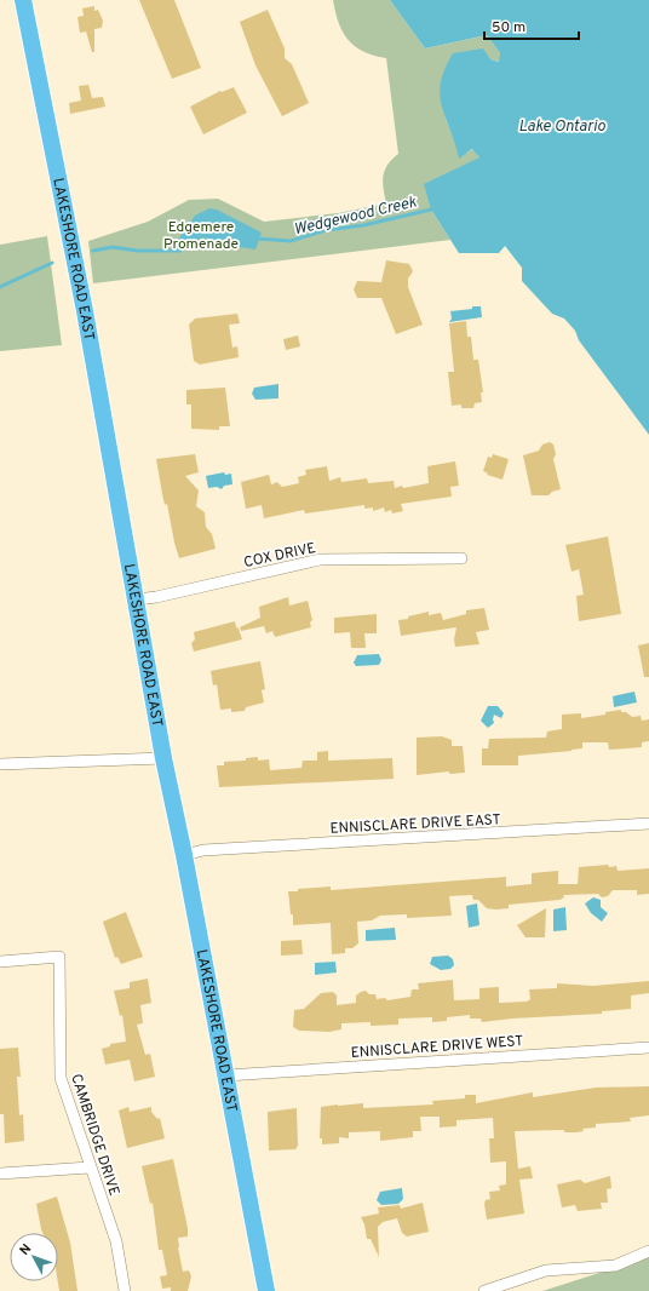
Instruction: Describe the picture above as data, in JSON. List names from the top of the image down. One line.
{"streets":{"main road":["LAKESHORE ROAD EAST"],"street":["COX DRIVE","ENNISCLARE DRIVE EAST","ENNISCLARE DRIVE WEST","CAMBRIDGE DRIVE"]},"crossings":[["LAKESHORE ROAD EAST","COX DRIVE"],["LAKESHORE ROAD EAST","ENNISCLARE DRIVE EAST"],["LAKESHORE ROAD EAST","ENNISCLARE DRIVE WEST"]],"water":["Lake Ontario","Wedgewood Creek"],"parks":["Edgemere Promenade"],"scale_bar":"50 m","north":"top left"}
